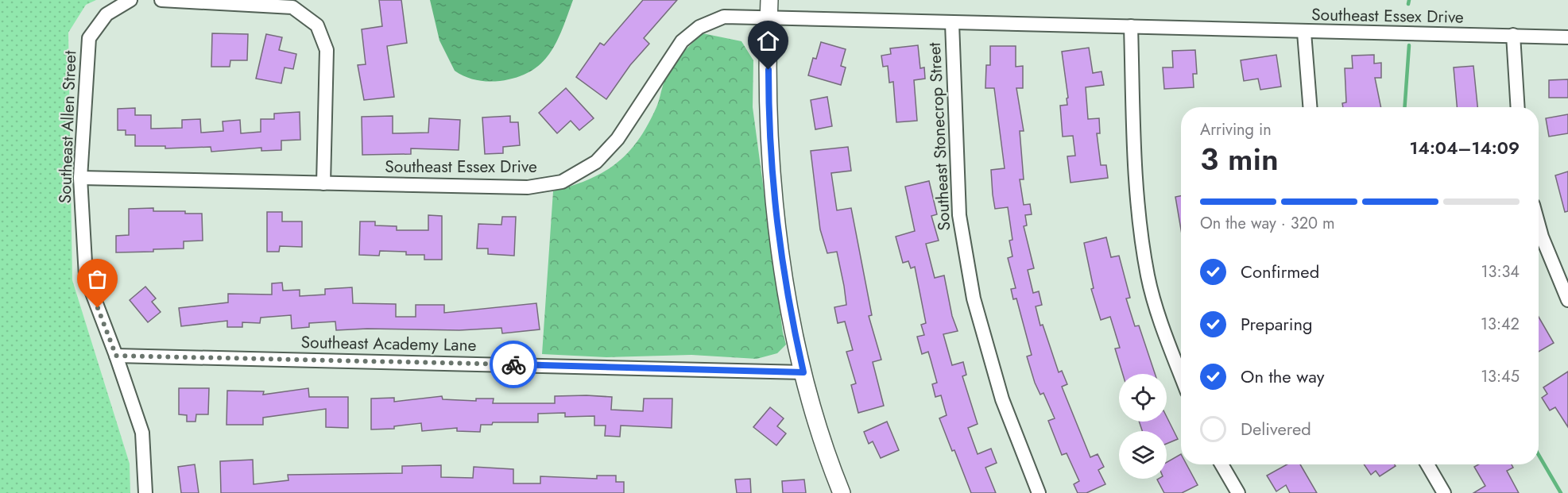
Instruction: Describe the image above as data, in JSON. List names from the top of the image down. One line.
{"streets":{"street":["Southeast Essex Drive","Southeast Allen Street","Southeast Stonecrop Street","Southeast Academy Lane"]},"crossings":[["Southeast Essex Drive","Southeast Allen Street"],["Southeast Essex Drive","Southeast Stonecrop Street"],["Southeast Allen Street","Southeast Academy Lane"]],"page":{"heading":["3 min","Arriving in","14:04–14:09"],"bar":"On the way · 320 m","list":[["Confirmed","13:34"],["Preparing","13:42"],["On the way","13:45"],"Delivered"]}}
